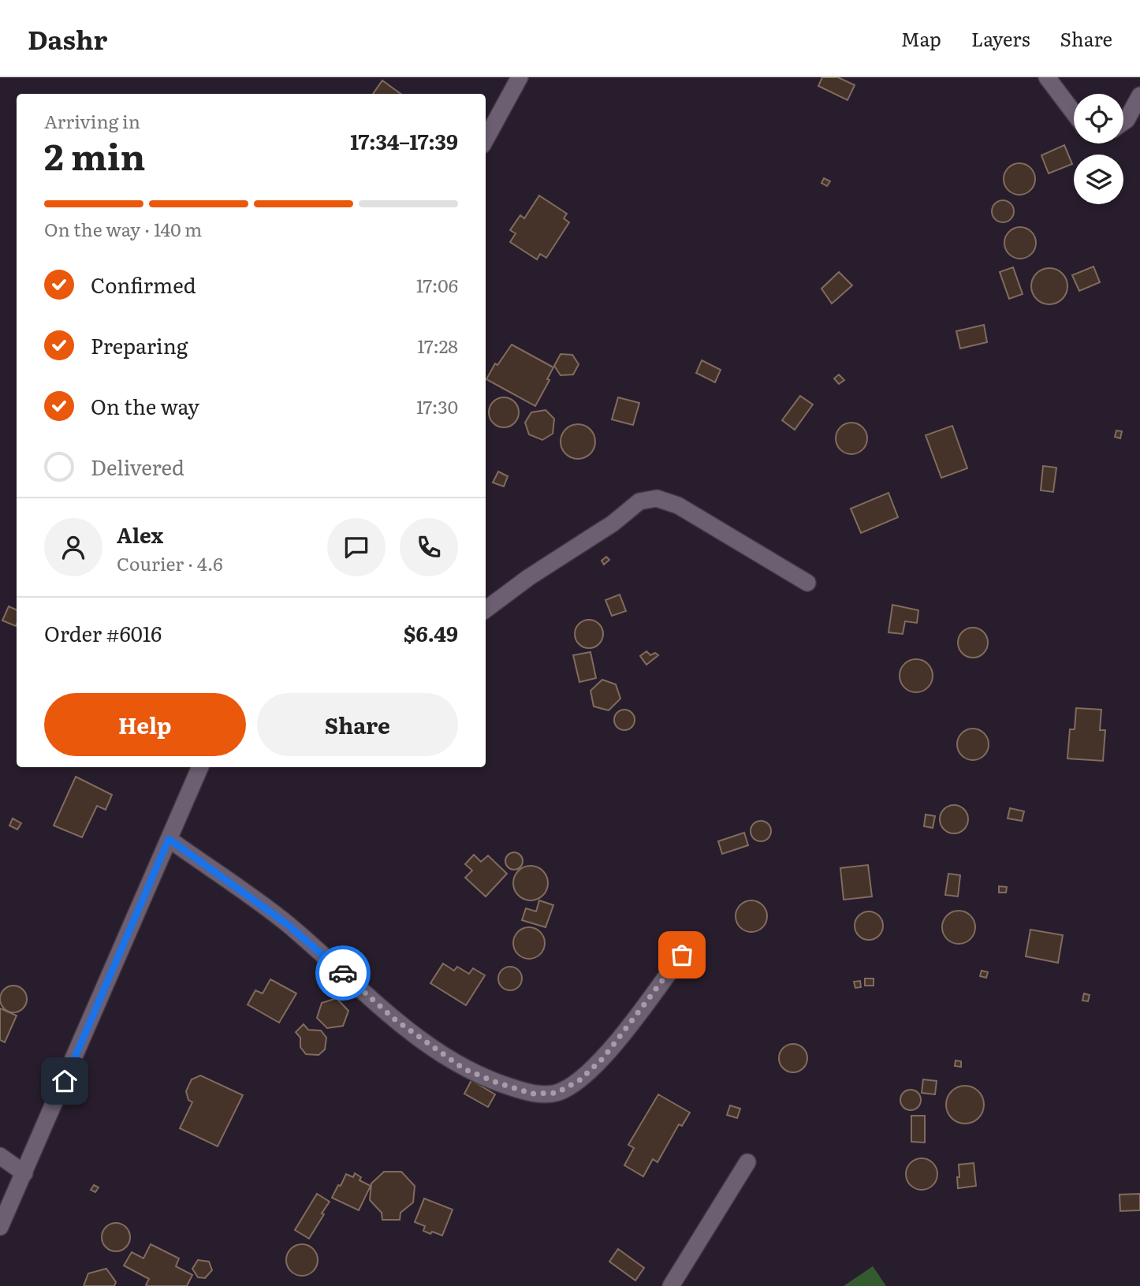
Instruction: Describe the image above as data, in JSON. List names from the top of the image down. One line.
{"page":{"header":"Dashr","nav":["Map","Layers","Share"],"heading":["2 min","Arriving in","17:34–17:39"],"panel":["Alex","Courier · 4.6","Order #6016","$6.49"],"bar":"On the way · 140 m","list":[["Confirmed","17:06"],["Preparing","17:28"],["On the way","17:30"],"Delivered"],"buttons":["Help","Share"]}}
